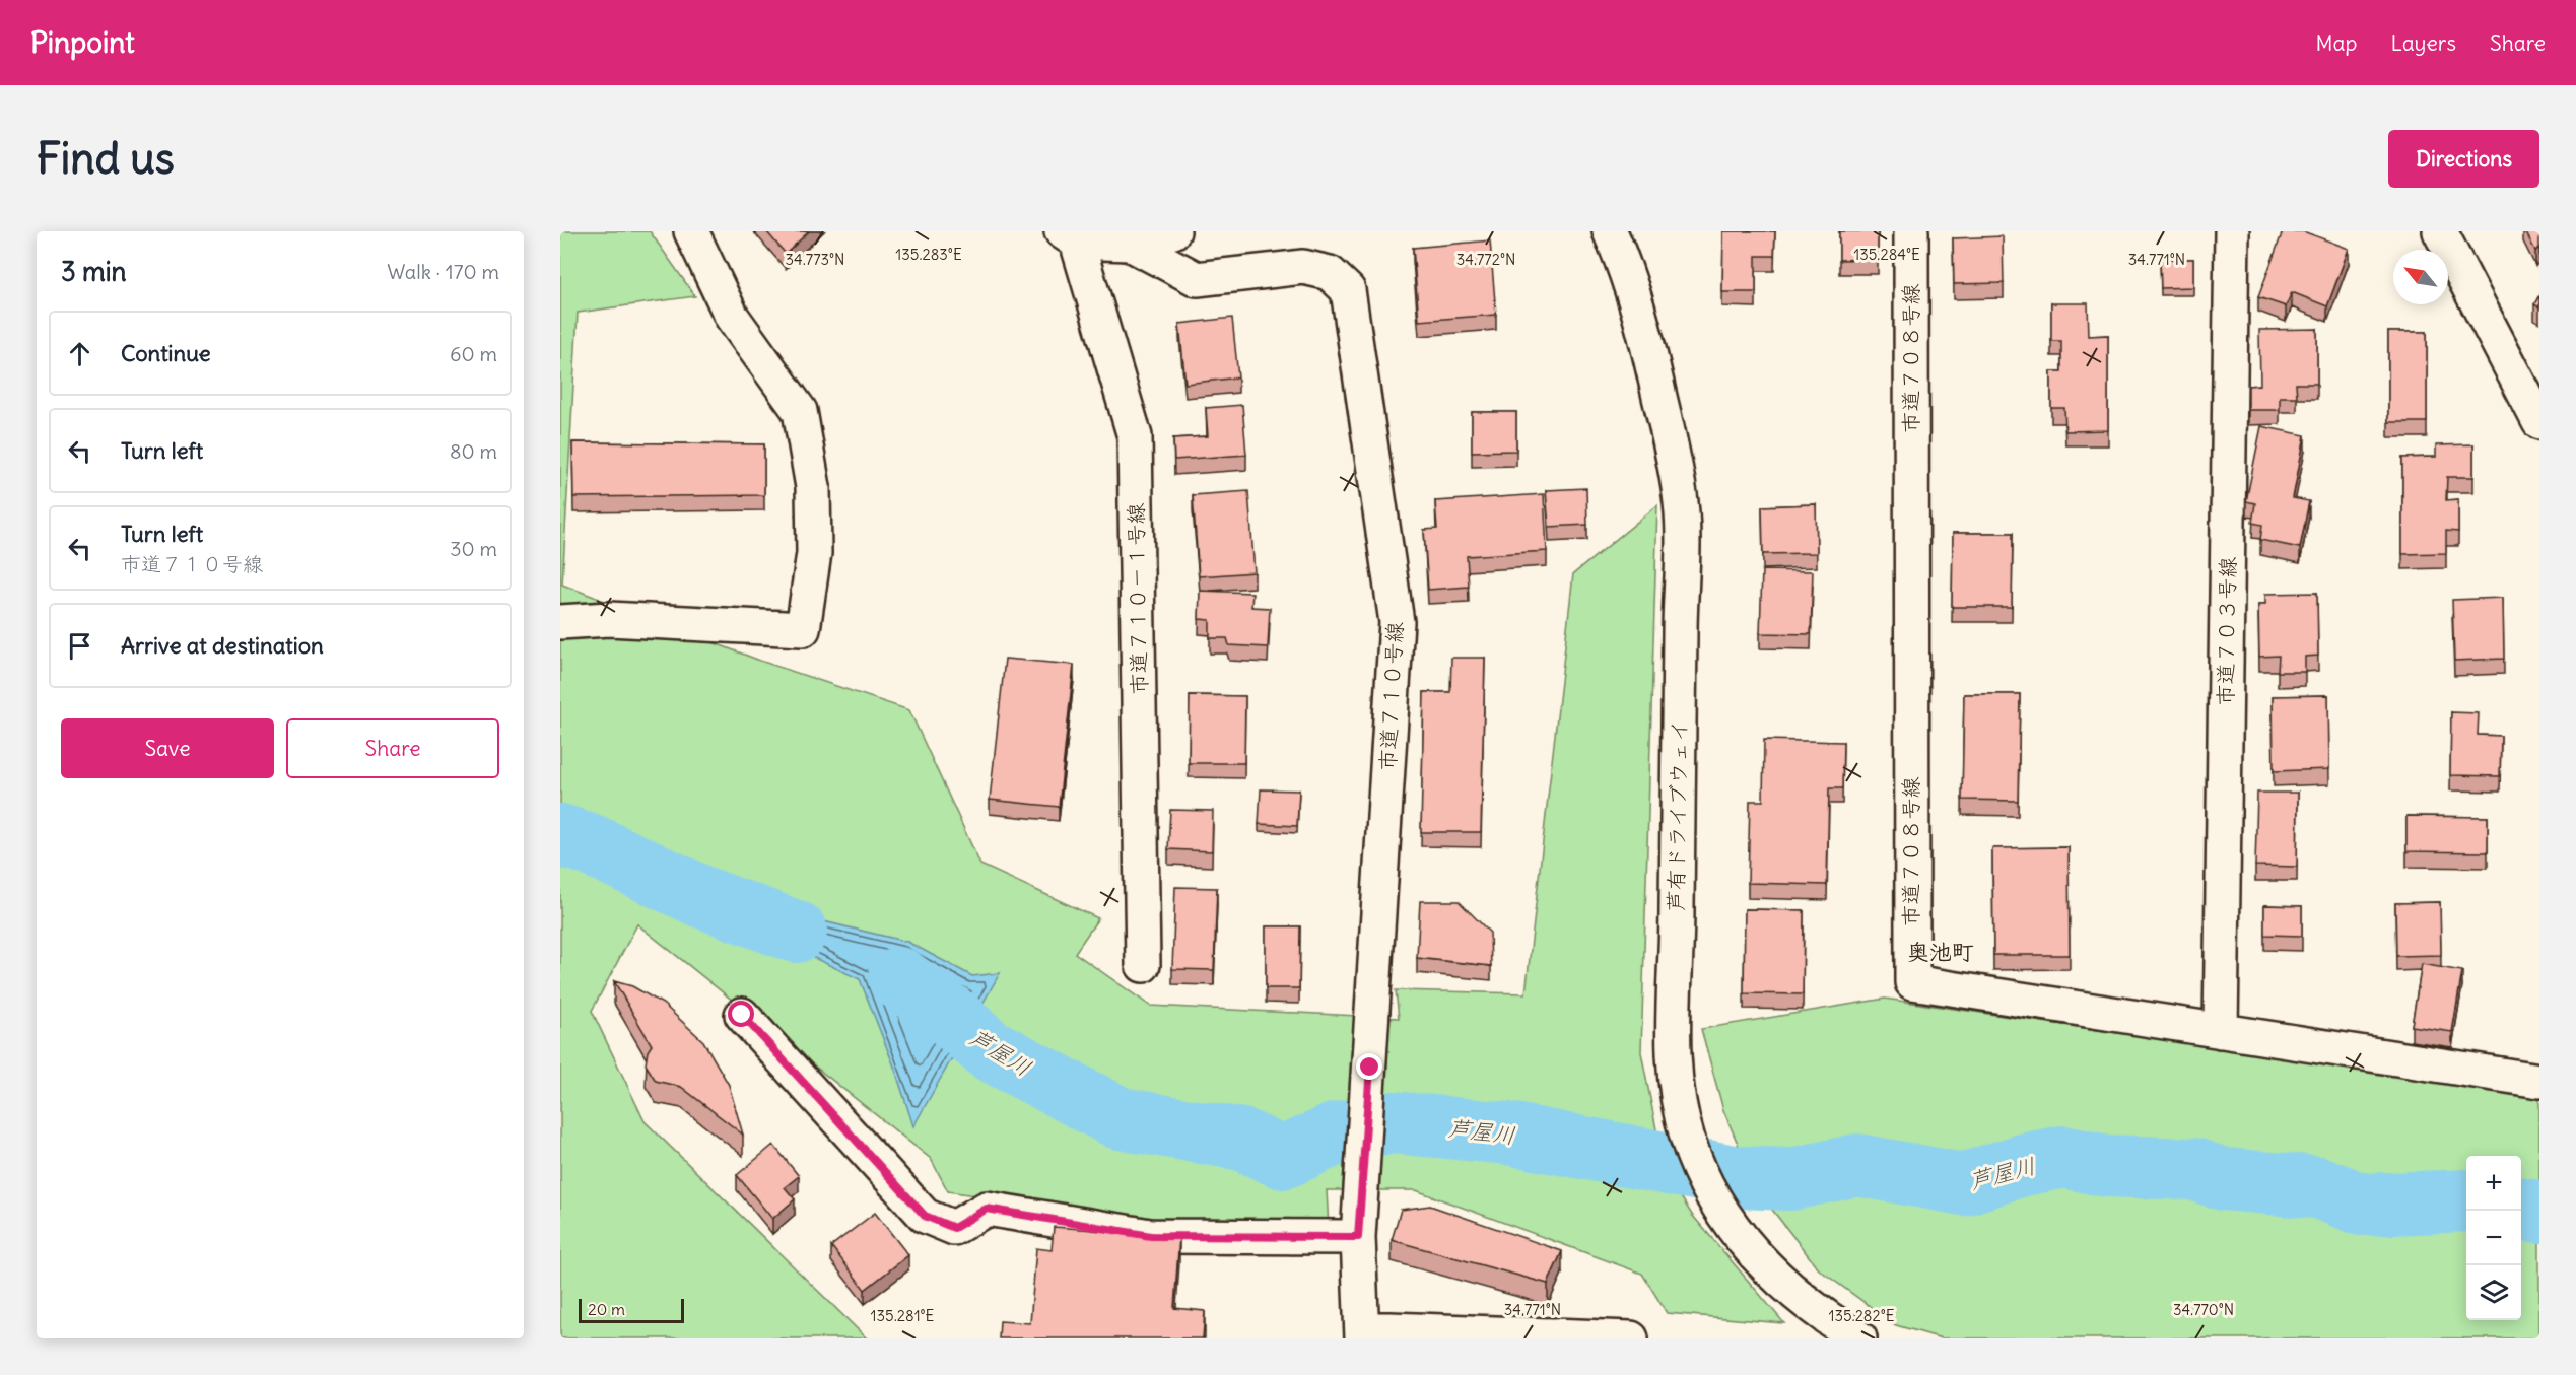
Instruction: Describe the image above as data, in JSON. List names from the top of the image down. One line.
{"streets":{"street":["市道７０８号線","市道７１０－１号線","市道７０３号線","市道７１０号線","芦有ドライブウェイ"]},"crossings":[["市道７０８号線","市道７０３号線"],["市道７１０－１号線","市道７１０号線"]],"districts":["奥池町"],"water":["芦屋川"],"scale_bar":"20 m","north":"top left","page":{"header":"Pinpoint","nav":["Map","Layers","Share"],"buttons":["Directions",["Save","Share"]],"title":"Find us","heading":["3 min","Walk · 170 m"],"list":[["Continue","60 m"],["Turn left","80 m"],["Turn left","市道７１０号線","30 m"],"Arrive at destination"],"map_buttons":["+","−"],"scale":"20 m"},"coordinates":["135.283°E","135.284°E","34.773°N","34.772°N","34.771°N","34.770°N","135.281°E","135.282°E"]}
